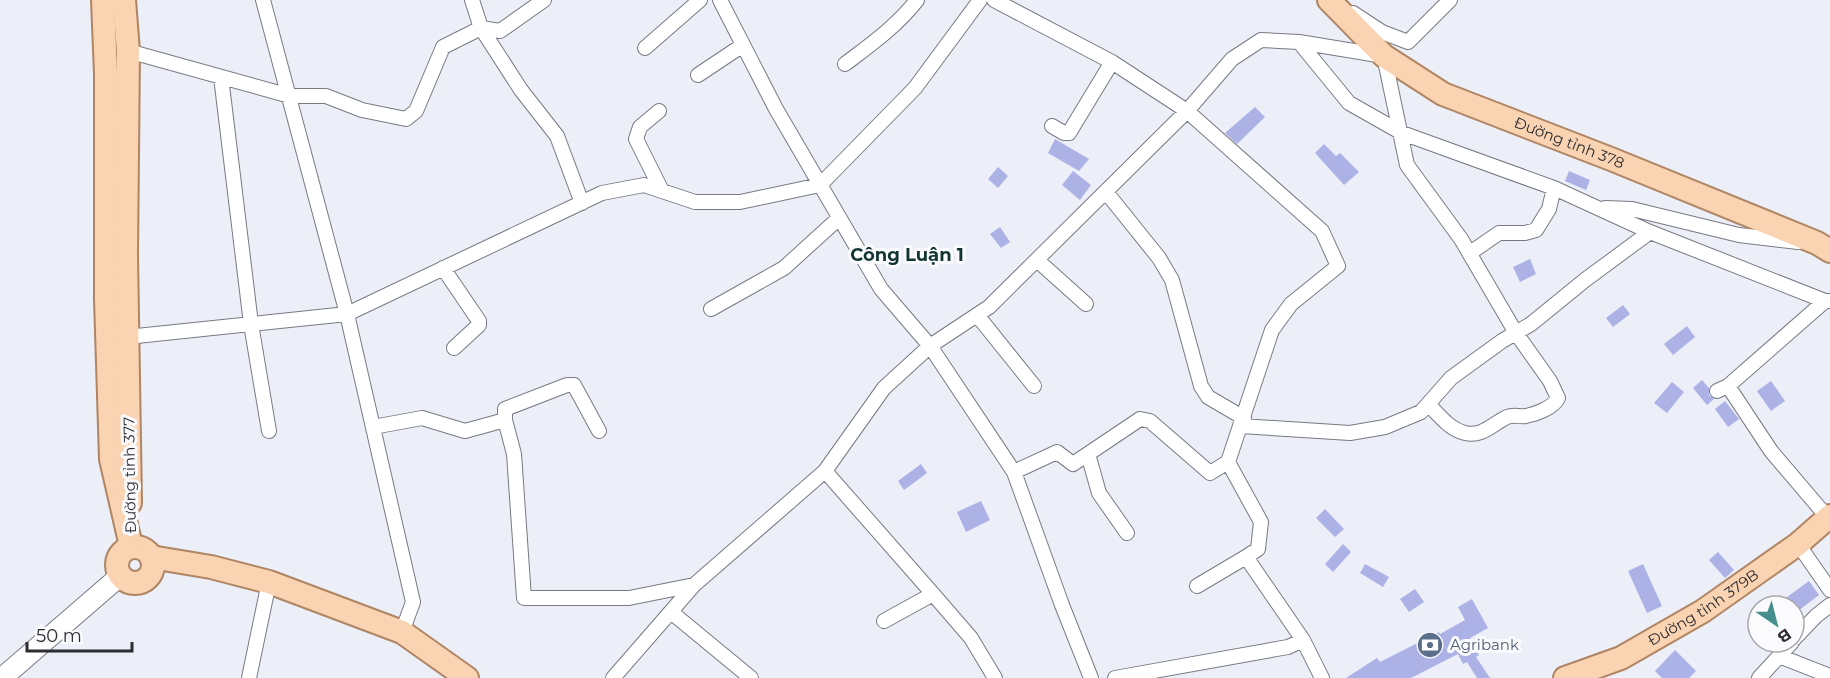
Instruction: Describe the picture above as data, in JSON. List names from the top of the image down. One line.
{"streets":{"main road":["Đường tỉnh 378","Đường tỉnh 377","Đường tỉnh 379B"]},"districts":["Công Luận 1"],"places":{"bank":["Agribank"]},"scale_bar":"50 m","north":"bottom right"}
